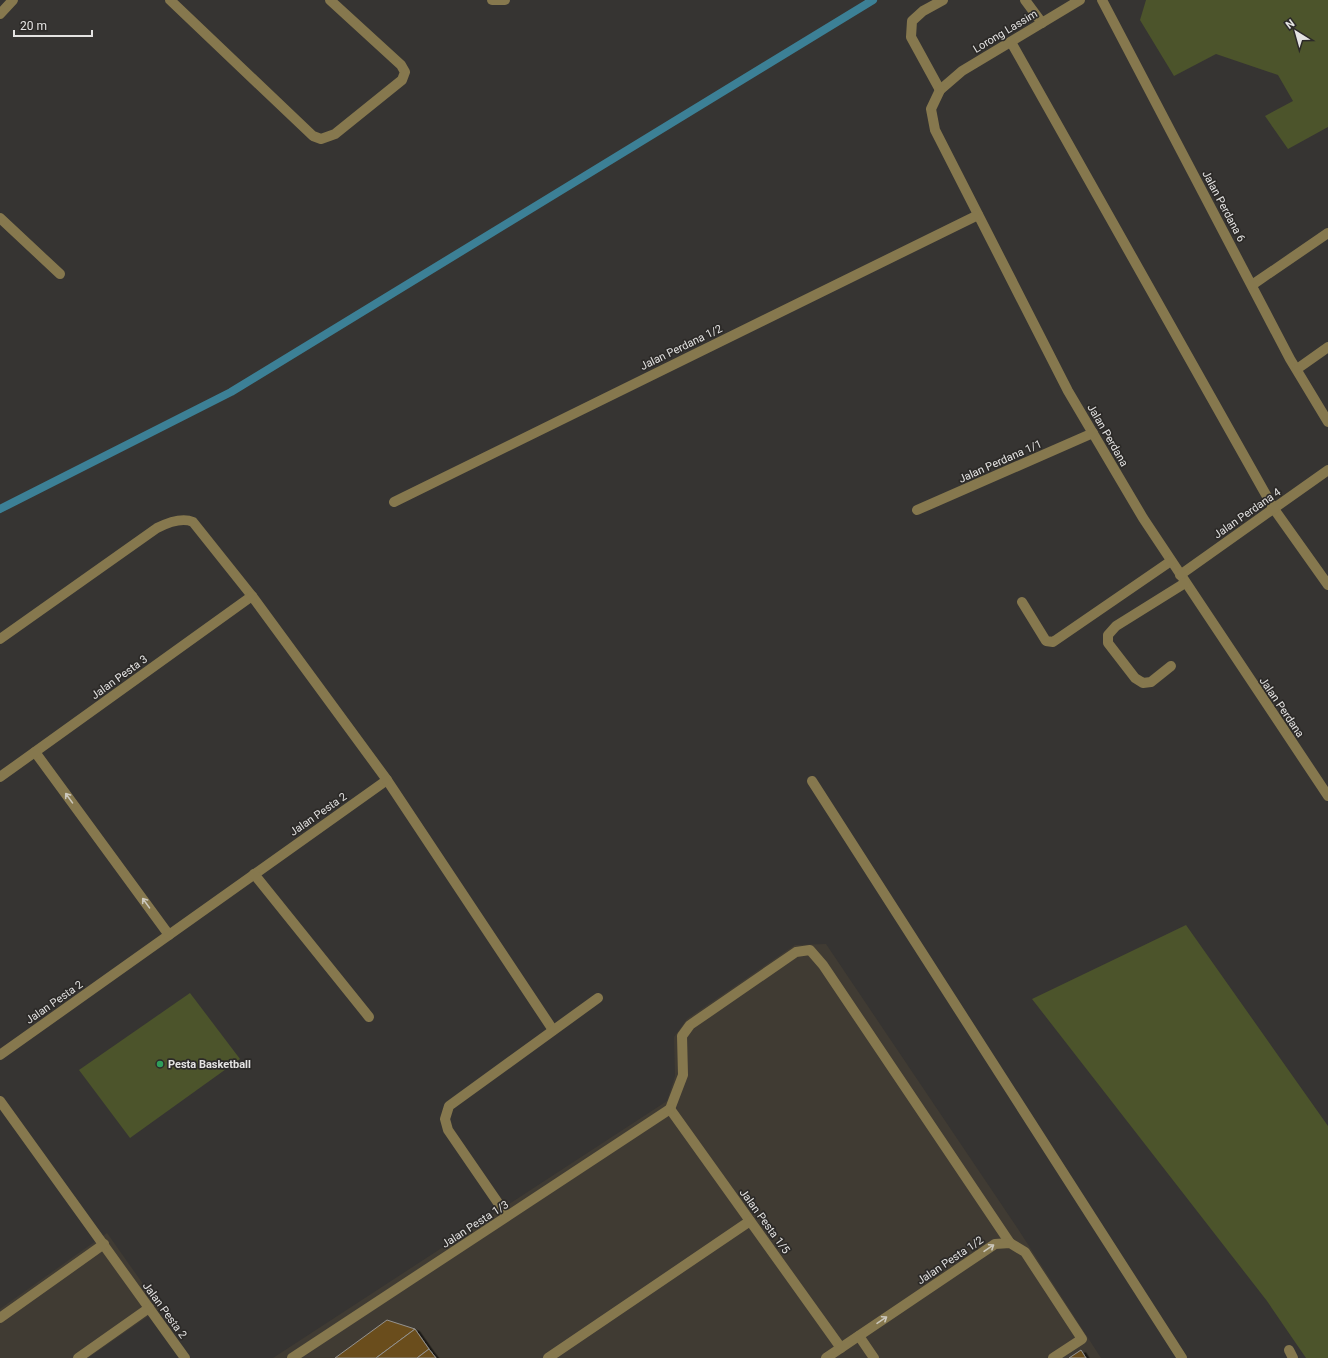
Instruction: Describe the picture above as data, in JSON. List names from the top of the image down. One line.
{"streets":{"street":["Lorong Lassim","Jalan Perdana 6","Jalan Perdana 1/2","Jalan Perdana","Jalan Perdana 1/1","Jalan Perdana 4","Jalan Pesta 3","Jalan Pesta 2","Jalan Pesta 1/5","Jalan Pesta 1/3","Jalan Pesta 1/2"]},"crossings":[["Lorong Lassim","Jalan Perdana"],["Jalan Perdana 1/2","Jalan Perdana"],["Jalan Perdana","Jalan Perdana 1/1"],["Jalan Perdana","Jalan Perdana 4"],["Jalan Pesta 1/5","Jalan Pesta 1/3"],["Jalan Pesta 1/5","Jalan Pesta 1/2"]],"one_way":["Jalan Pesta 1/2"],"places":["Pesta Basketball"],"scale_bar":"20 m","north":"top left"}
